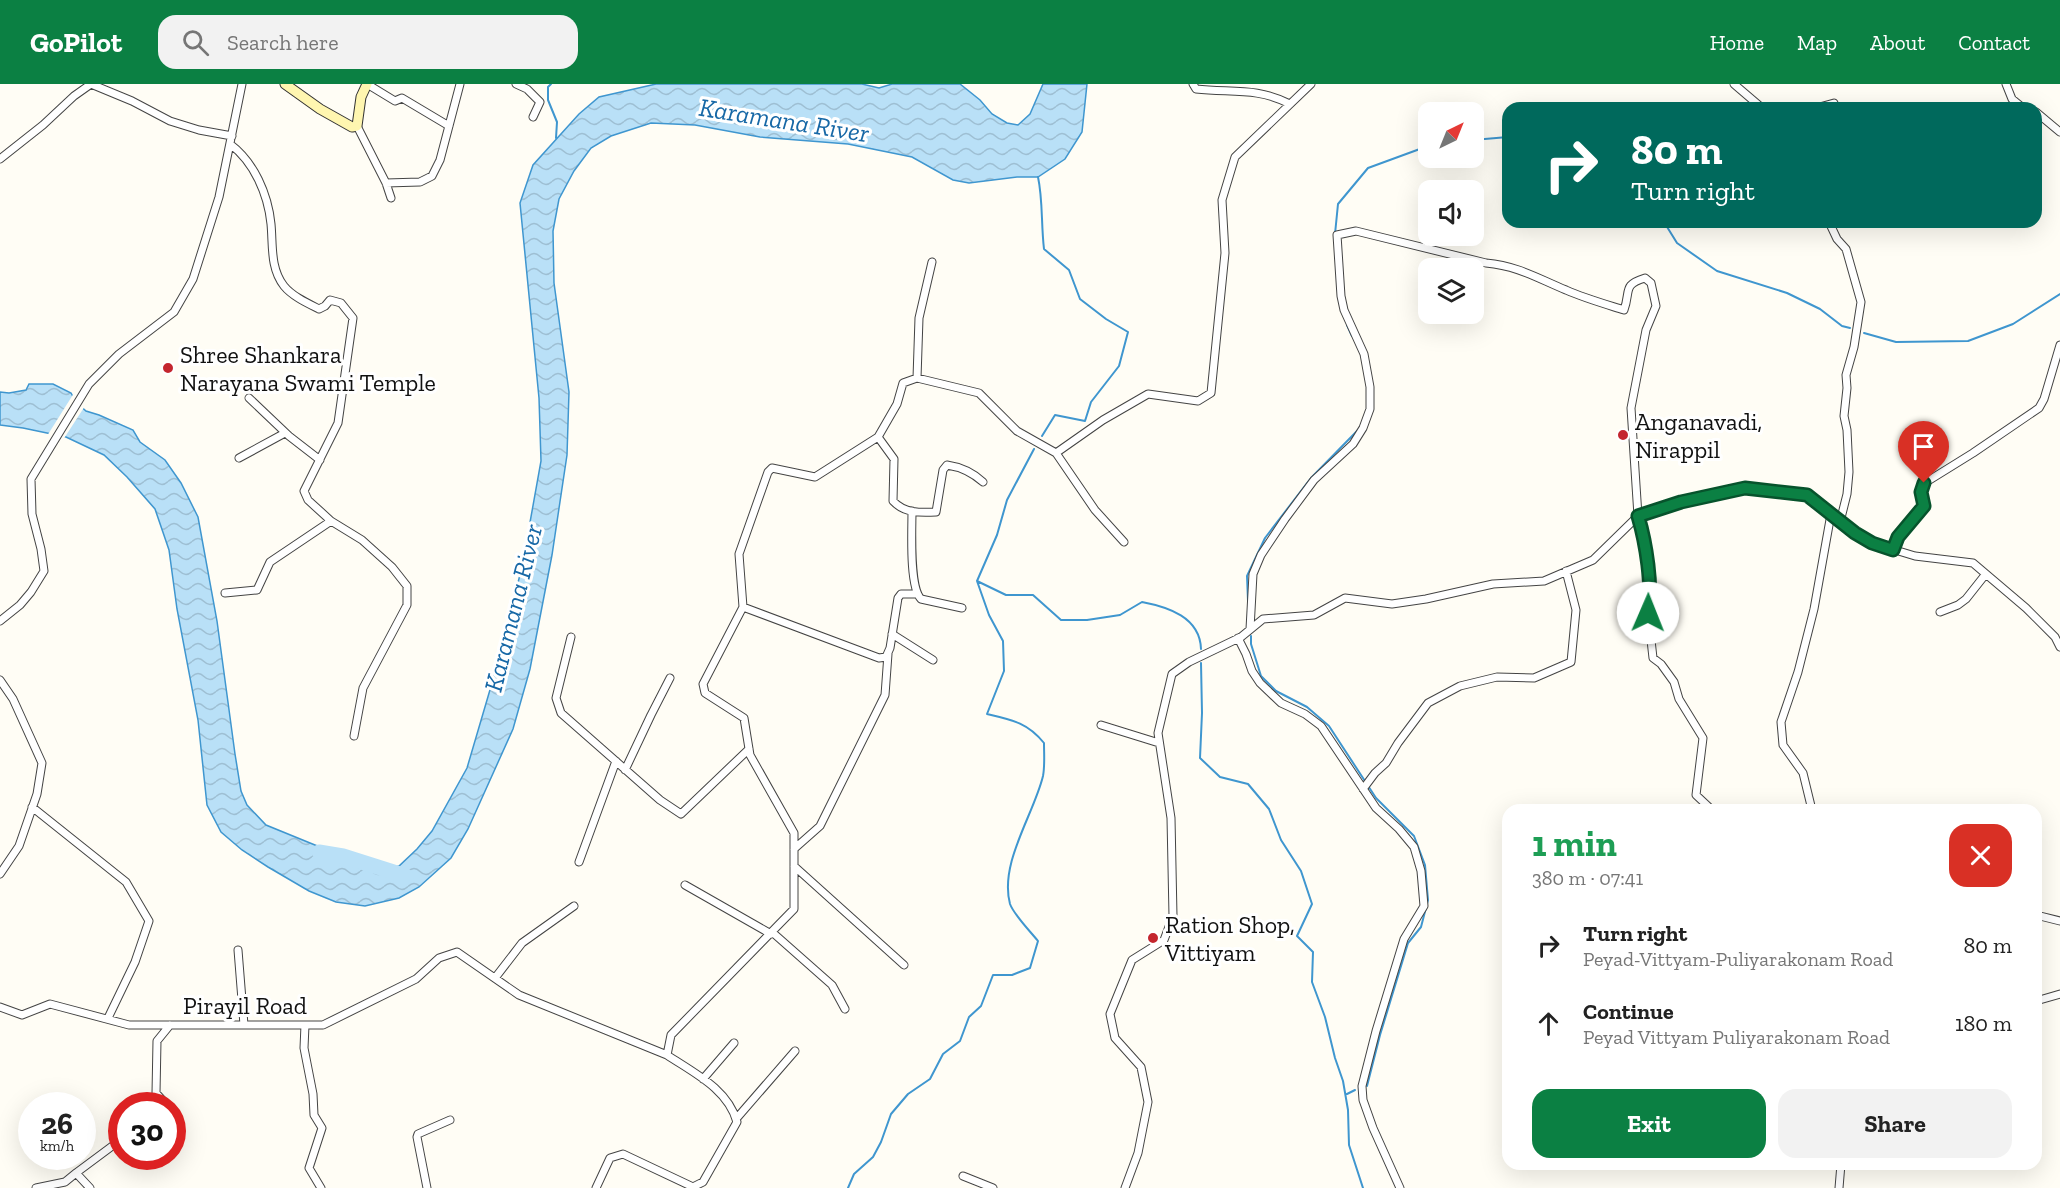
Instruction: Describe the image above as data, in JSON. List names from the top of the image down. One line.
{"streets":{"street":["Pirayil Road"]},"water":["Karamana River"],"places":["Shree Shankara Narayana Swami Temple","Anganavadi, Nirappil","Ration Shop, Vittiyam"],"north":"top right","page":{"header":"GoPilot","search":"Search here","nav":["Home","Map","About","Contact"],"turn":["80 m","Turn right"],"heading":["1 min","380 m · 07:41"],"list":[{"name":"Turn right","note":"Peyad-Vittyam-Puliyarakonam Road","value":"80 m"},{"name":"Continue","note":"Peyad Vittyam Puliyarakonam Road","value":"180 m"}],"buttons":["Exit","Share"],"speed":"26 km/h","limit":"30"}}
